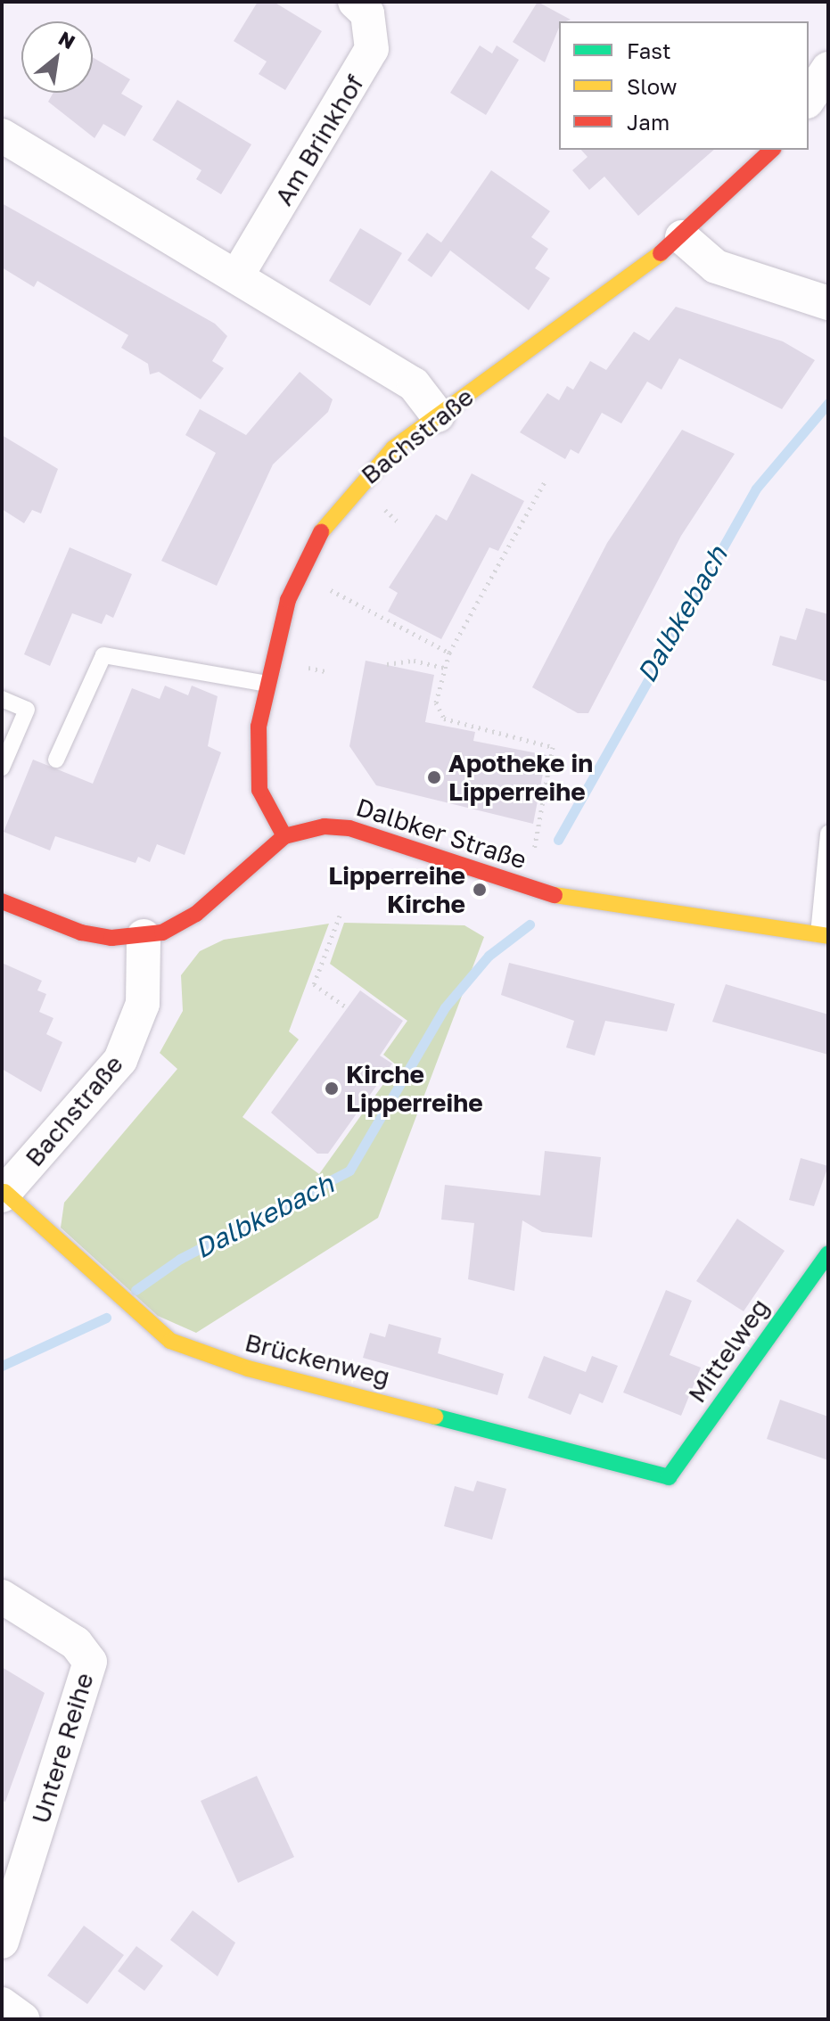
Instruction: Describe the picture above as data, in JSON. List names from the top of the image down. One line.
{"streets":{"street":["Am Brinkhof","Bachstraße","Dalbker Straße","Mittelweg","Brückenweg","Untere Reihe"]},"crossings":[["Bachstraße","Dalbker Straße"],["Bachstraße","Brückenweg"],["Mittelweg","Brückenweg"]],"water":["Dalbkebach"],"places":["Apotheke in Lipperreihe","Lipperreihe Kirche","Kirche Lipperreihe"],"legend":["Fast","Slow","Jam"],"north":"top right"}
